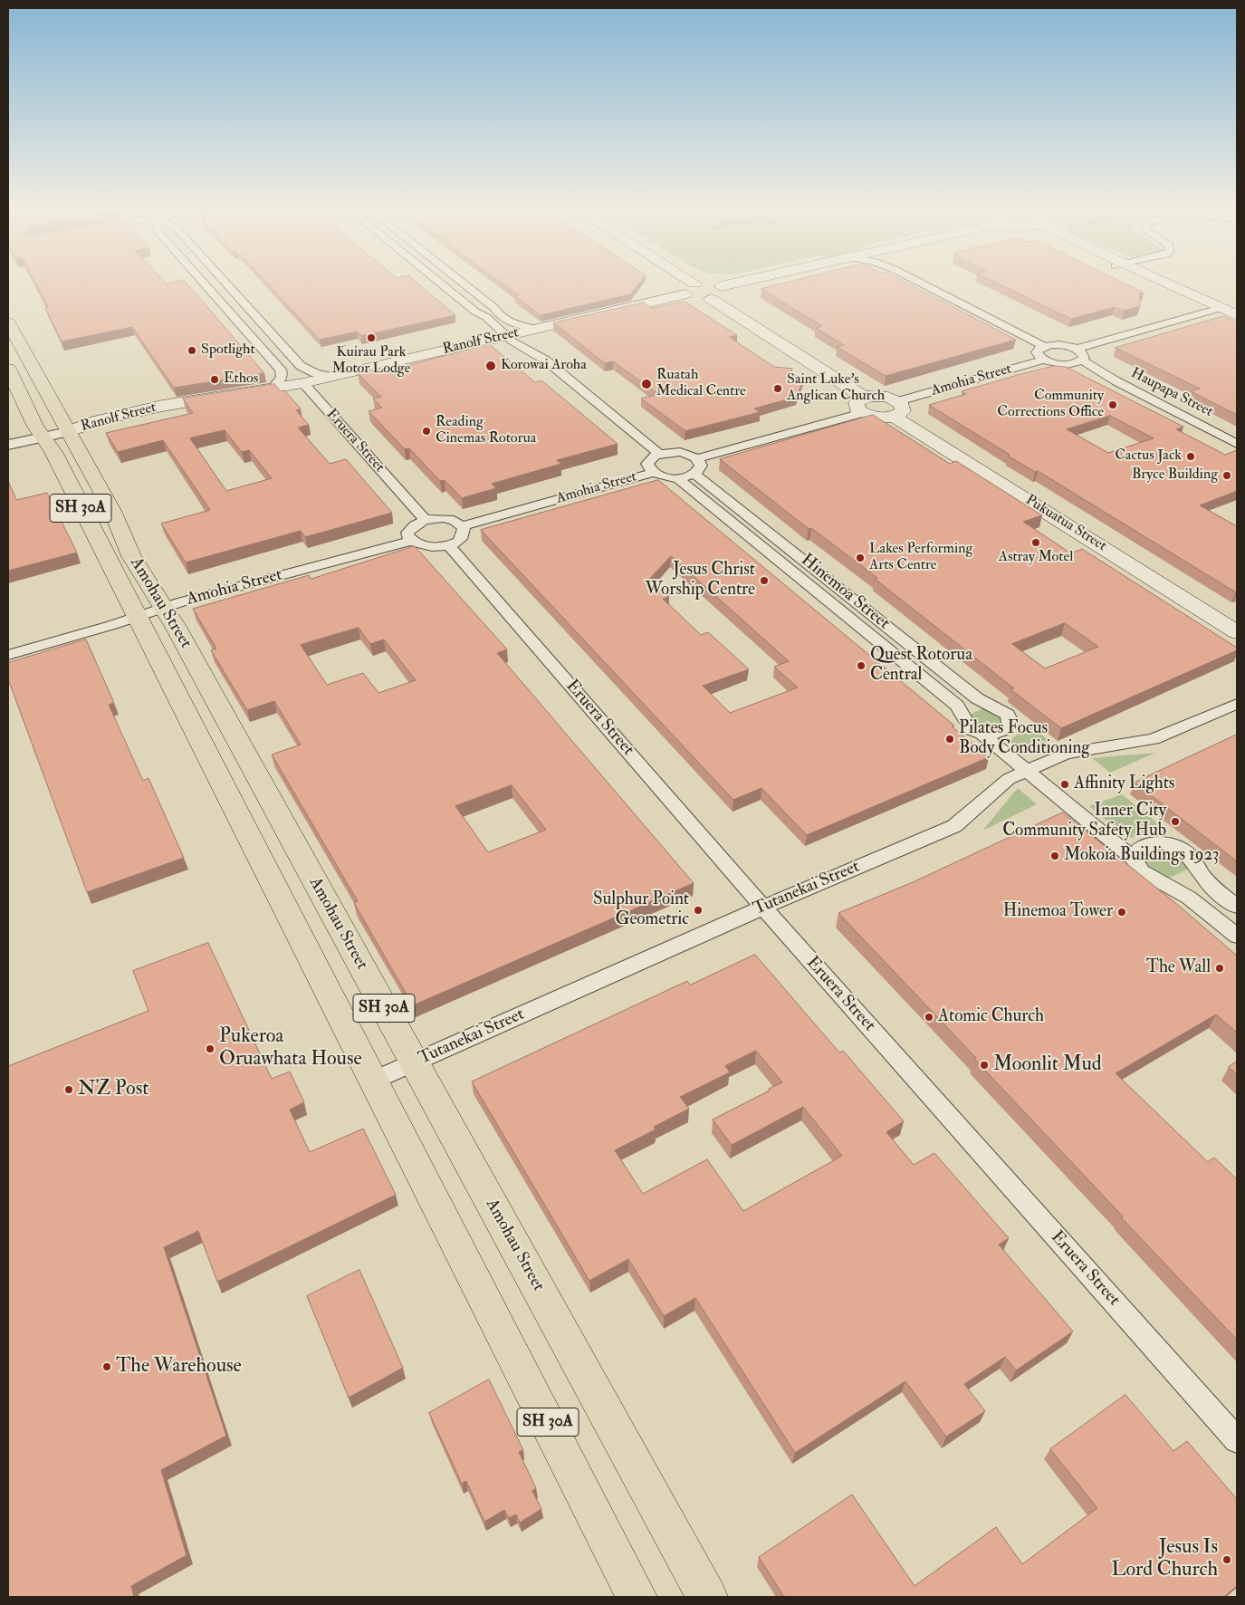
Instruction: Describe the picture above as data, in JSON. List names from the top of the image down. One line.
{"streets":{"main road":["Ranolf Street","Amohia Street","SH 30A","Pukuatua Street","Amohau Street"],"street":["Haupapa Street","Eruera Street","Hinemoa Street","Tutanekai Street"]},"crossings":[["Ranolf Street","Eruera Street"],["Ranolf Street","Amohau Street"],["Amohia Street","Haupapa Street"],["Amohia Street","Pukuatua Street"],["Amohia Street","Amohau Street"],["Eruera Street","Tutanekai Street"],["Hinemoa Street","Tutanekai Street"],["Amohau Street","Tutanekai Street"]],"places":["Kuirau Park Motor Lodge","Spotlight","Korowai Aroha","Ethos","Ruatah Medical Centre","Saint Luke's Anglican Church","Community Corrections Office","Reading Cinemas Rotorua","Cactus Jack","Bryce Building","Astray Motel","Lakes Performing Arts Centre","Jesus Christ Worship Centre","Quest Rotorua Central","Pilates Focus Body Conditioning","Affinity Lights","Inner City Community Safety Hub","Mokoia Buildings 1923","Sulphur Point Geometric","Hinemoa Tower","The Wall","Atomic Church","Pukeroa Oruawhata House","Moonlit Mud","NZ Post","The Warehouse","Jesus Is Lord Church"]}
